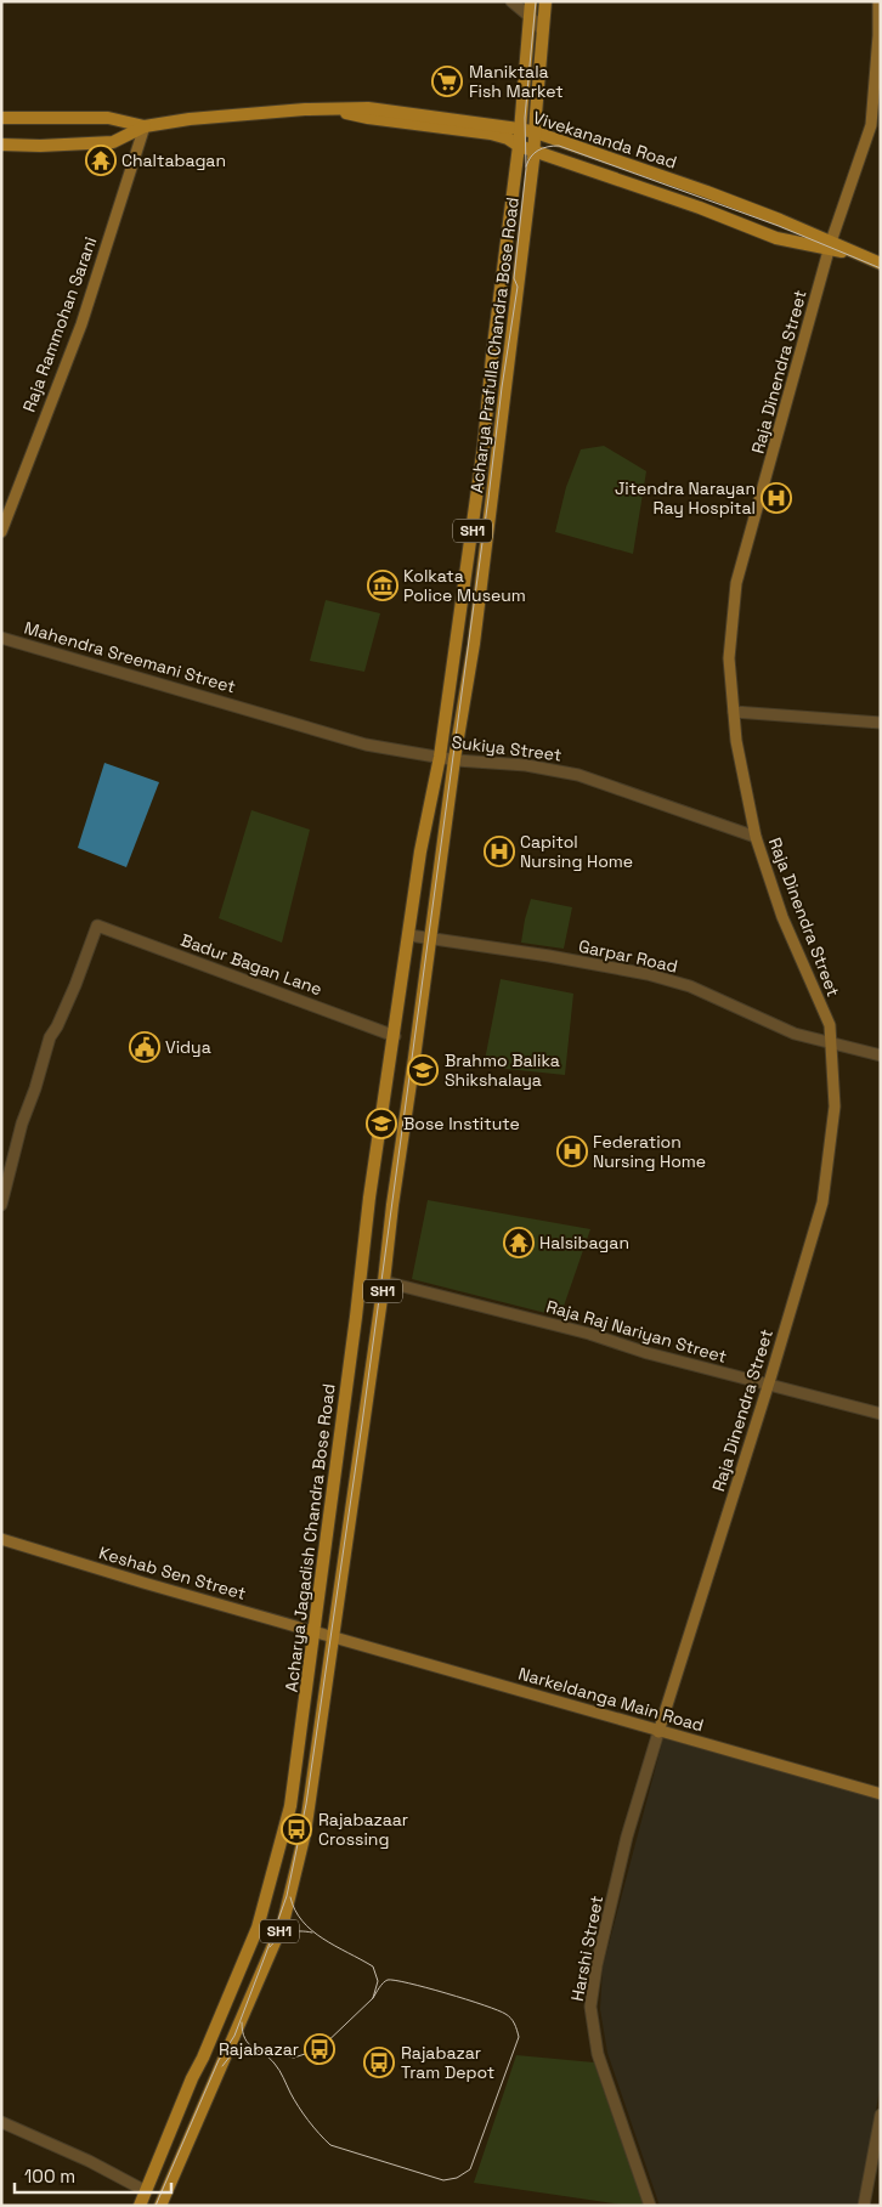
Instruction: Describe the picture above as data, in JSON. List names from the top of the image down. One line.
{"streets":{"main road":["Vivekananda Road","Raja Rammohan Sarani","Acharya Prafulla Chandra Bose Road","Raja Dinendra Street","SH1","Acharya Jagadish Chandra Bose Road","Keshab Sen Street","Narkeldanga Main Road"],"street":["Mahendra Sreemani Street","Sukiya Street","Garpar Road","Badur Bagan Lane","Raja Raj Nariyan Street","Harshi Street"]},"crossings":[["Vivekananda Road","Raja Rammohan Sarani"],["Vivekananda Road","Acharya Prafulla Chandra Bose Road"],["Vivekananda Road","Raja Dinendra Street"],["Acharya Prafulla Chandra Bose Road","SH1"],["Acharya Prafulla Chandra Bose Road","Sukiya Street"],["Acharya Prafulla Chandra Bose Road","Garpar Road"],["Acharya Prafulla Chandra Bose Road","Acharya Jagadish Chandra Bose Road"],["Raja Dinendra Street","Sukiya Street"],["Raja Dinendra Street","Garpar Road"],["Raja Dinendra Street","Raja Raj Nariyan Street"],["Raja Dinendra Street","Narkeldanga Main Road"],["Raja Dinendra Street","Harshi Street"],["SH1","Garpar Road"],["SH1","Raja Raj Nariyan Street"],["SH1","Keshab Sen Street"],["SH1","Narkeldanga Main Road"],["Mahendra Sreemani Street","Sukiya Street"],["Garpar Road","Acharya Jagadish Chandra Bose Road"],["Badur Bagan Lane","Acharya Jagadish Chandra Bose Road"],["Acharya Jagadish Chandra Bose Road","Keshab Sen Street"],["Keshab Sen Street","Narkeldanga Main Road"],["Narkeldanga Main Road","Harshi Street"]],"places":{"supermarket":["Maniktala Fish Market"],"temple":["Chaltabagan","Halsibagan"],"hospital":["Jitendra Narayan Ray Hospital","Capitol Nursing Home","Federation Nursing Home"],"museum":["Kolkata Police Museum"],"public building":["Vidya"],"school or university":["Brahmo Balika Shikshalaya","Bose Institute"],"bus stop":["Rajabazaar Crossing","Rajabazar","Rajabazar Tram Depot"]},"scale_bar":"100 m"}
